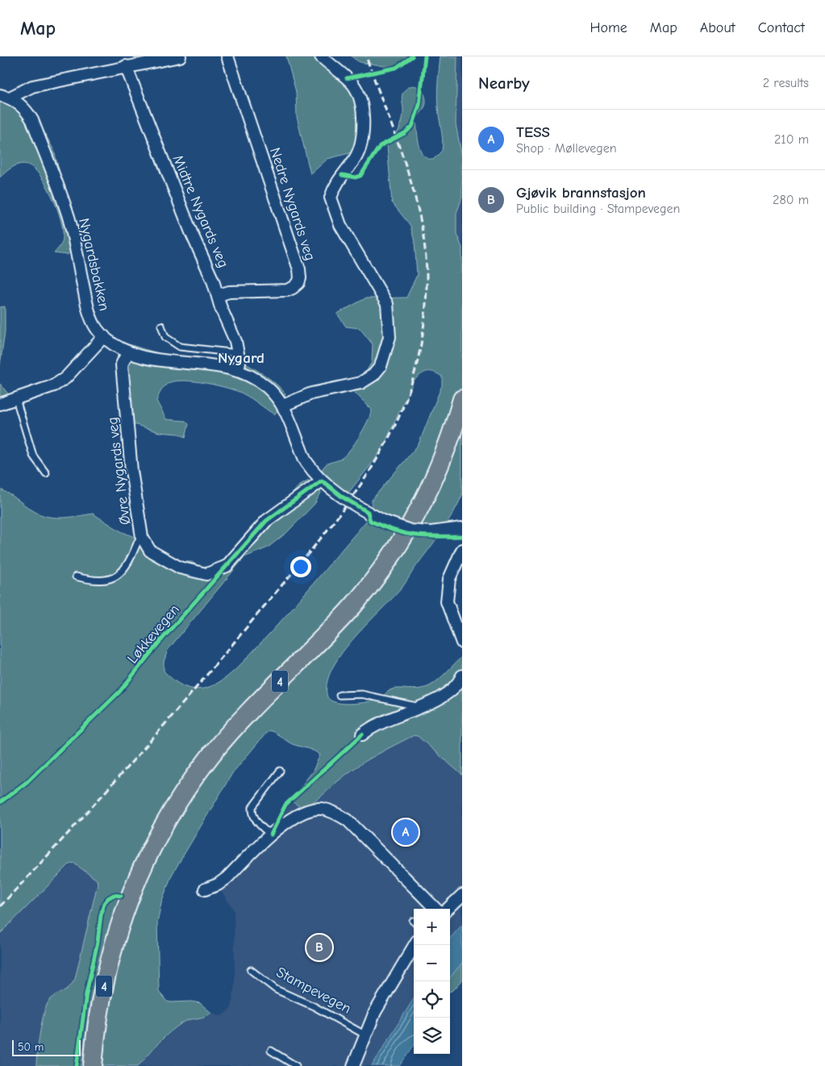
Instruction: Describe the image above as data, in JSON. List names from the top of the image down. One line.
{"streets":{"highway":["4"],"street":["Nedre Nygards veg","Midtre Nygards veg","Nygardsbakken","Øvre Nygards veg"],"lane":["Stampevegen"],"cycle path":["Løkkevegen"]},"crossings":[["Nedre Nygards veg","Midtre Nygards veg"],["Midtre Nygards veg","Nygardsbakken"],["Nygardsbakken","Øvre Nygards veg"]],"districts":["Nygard"],"scale_bar":"50 m","page":{"header":"Map","nav":["Home","Map","About","Contact"],"heading":["Nearby","2 results"],"list":[{"mark":"A","name":"TESS","note":"Shop · Møllevegen","value":"210 m"},{"mark":"B","name":"Gjøvik brannstasjon","note":"Public building · Stampevegen","value":"280 m"}],"pins":["A","B"],"map_buttons":["+","−"],"scale":"50 m"}}
